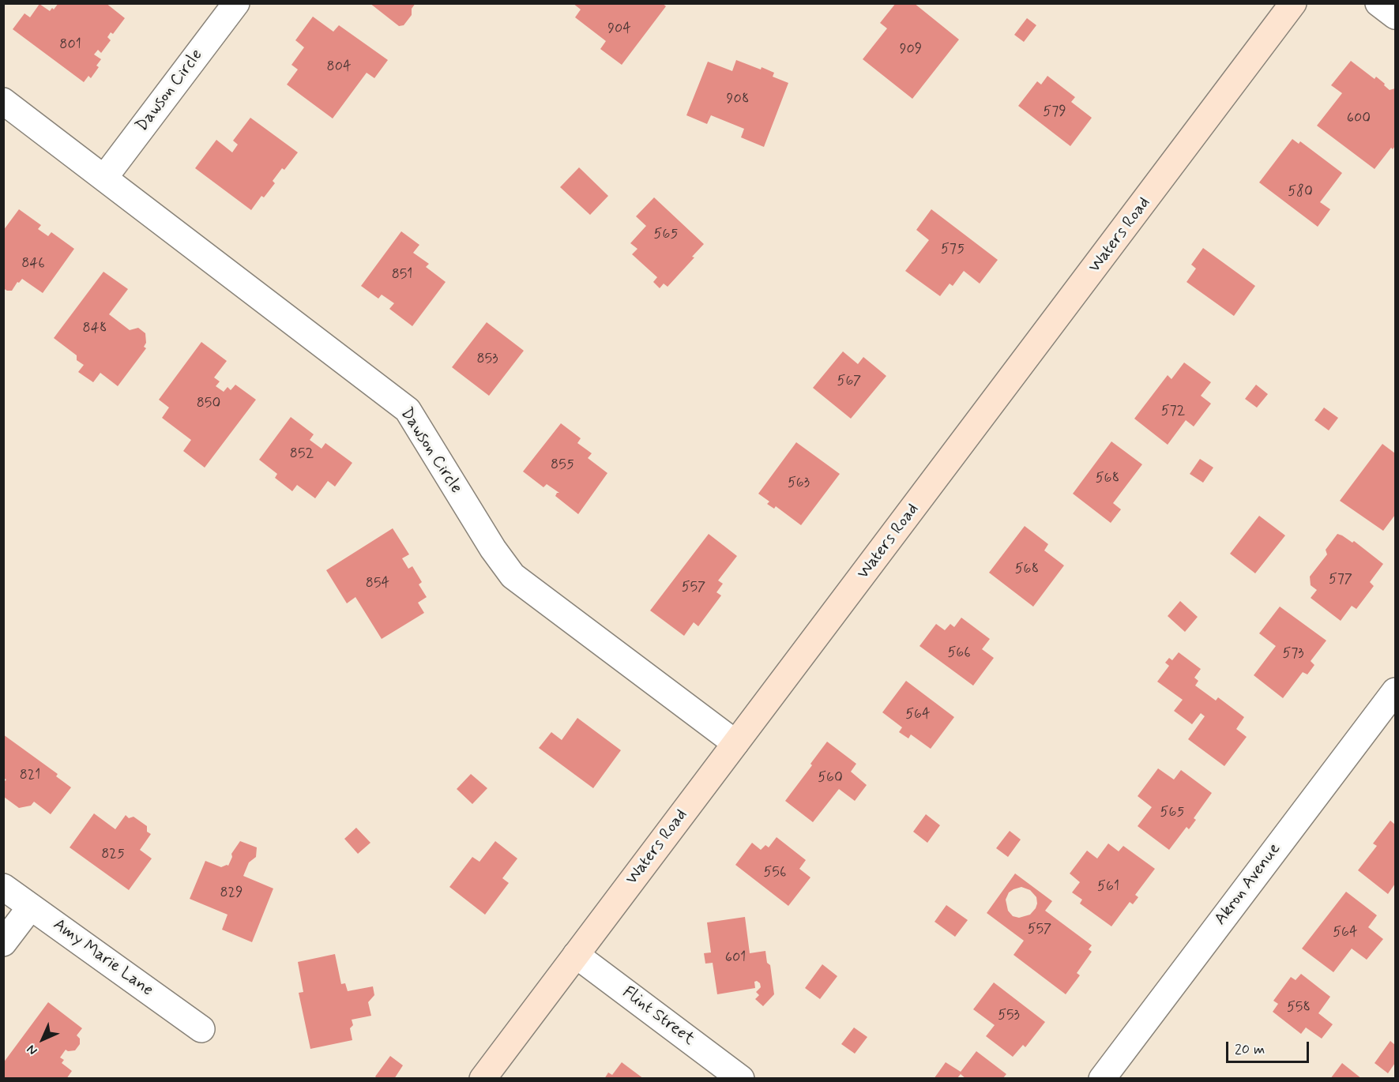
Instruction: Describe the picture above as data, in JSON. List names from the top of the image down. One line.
{"streets":{"street":["Dawson Circle","Waters Road","Akron Avenue","Amy Marie Lane","Flint Street"]},"crossings":[["Dawson Circle","Waters Road"],["Waters Road","Flint Street"]],"house_numbers":["904","801","909","804","908","579","600","580","565","575","846","851","848","853","567","850","572","852","855","568","563","568","577","854","557","566","573","564","821","560","565","825","556","561","829","557","564","601","558","553"],"scale_bar":"20 m","north":"bottom left"}
